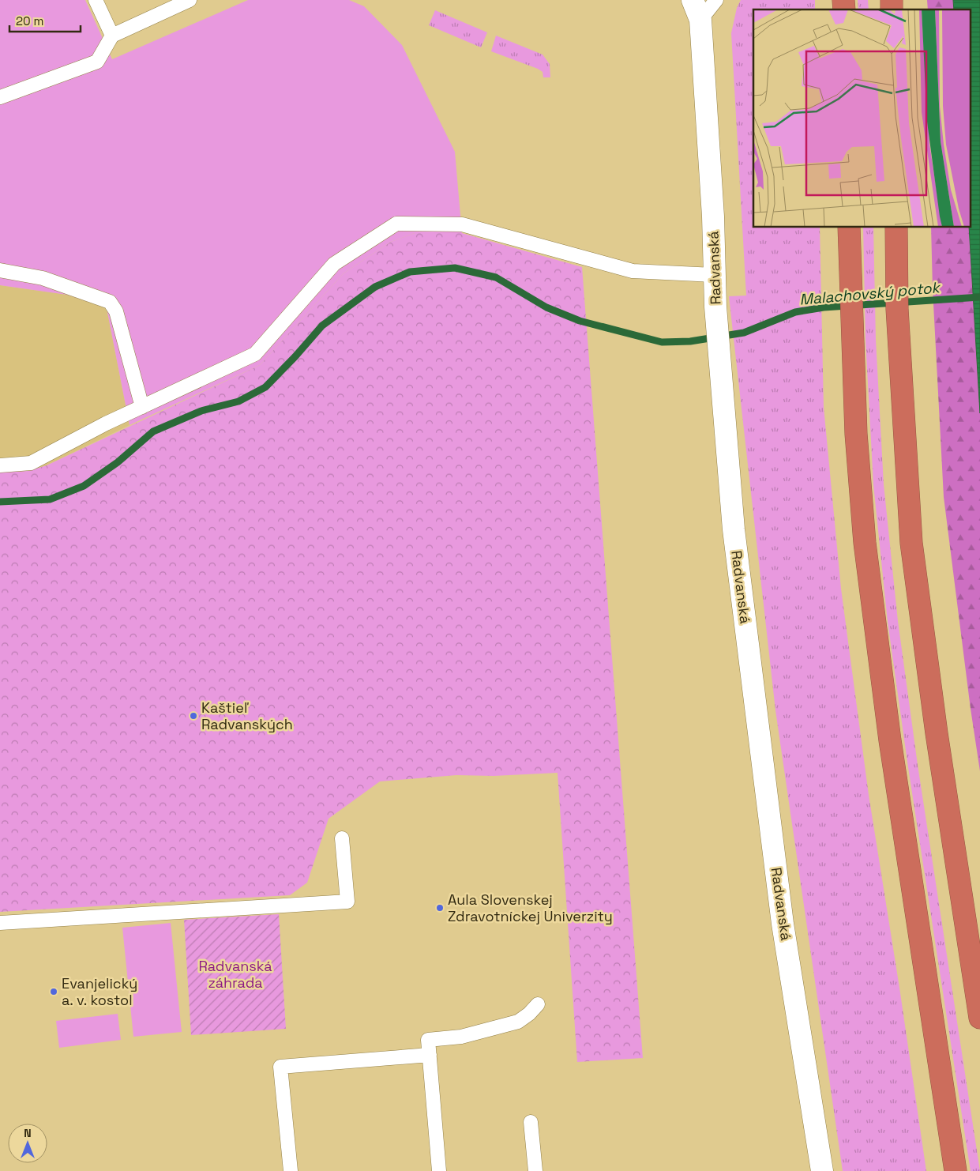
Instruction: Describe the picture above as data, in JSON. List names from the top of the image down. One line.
{"streets":{"street":["Radvanská"]},"water":["Malachovský potok"],"parks":["Radvanská záhrada"],"places":["Kaštieľ Radvanských","Aula Slovenskej Zdravotníckej Univerzity","Evanjelický a. v. kostol"],"scale_bar":"20 m","north":"top"}
